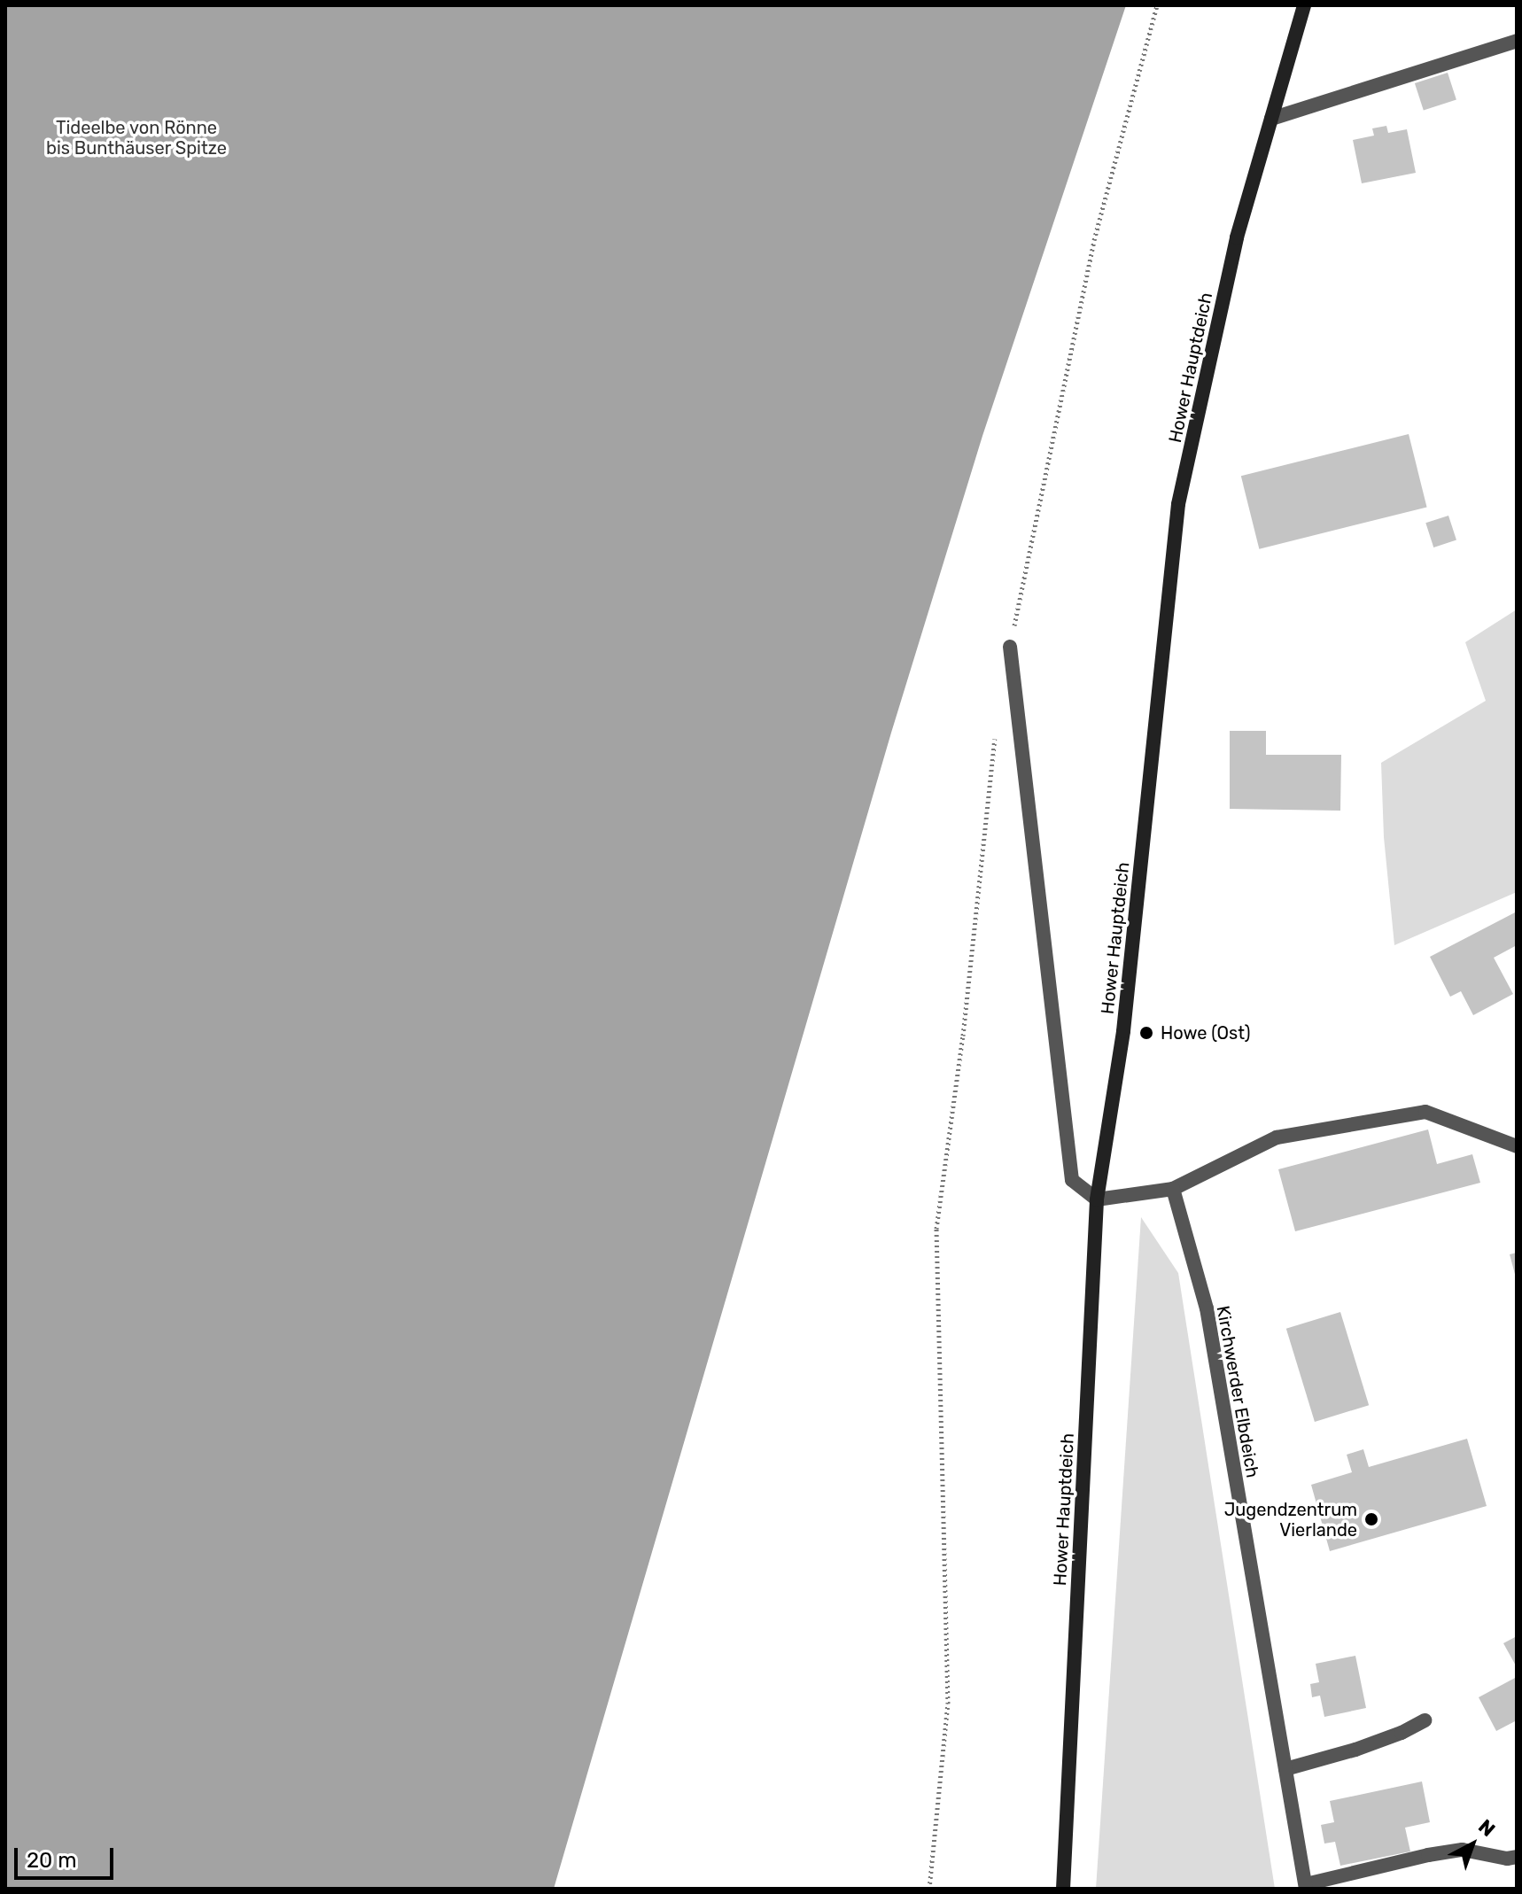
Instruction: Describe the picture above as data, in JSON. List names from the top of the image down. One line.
{"streets":{"street":["Hower Hauptdeich","Kirchwerder Elbdeich"]},"parks":["Tideelbe von Rönne bis Bunthäuser Spitze"],"places":["Howe (Ost)","Jugendzentrum Vierlande"],"scale_bar":"20 m","north":"top right"}
